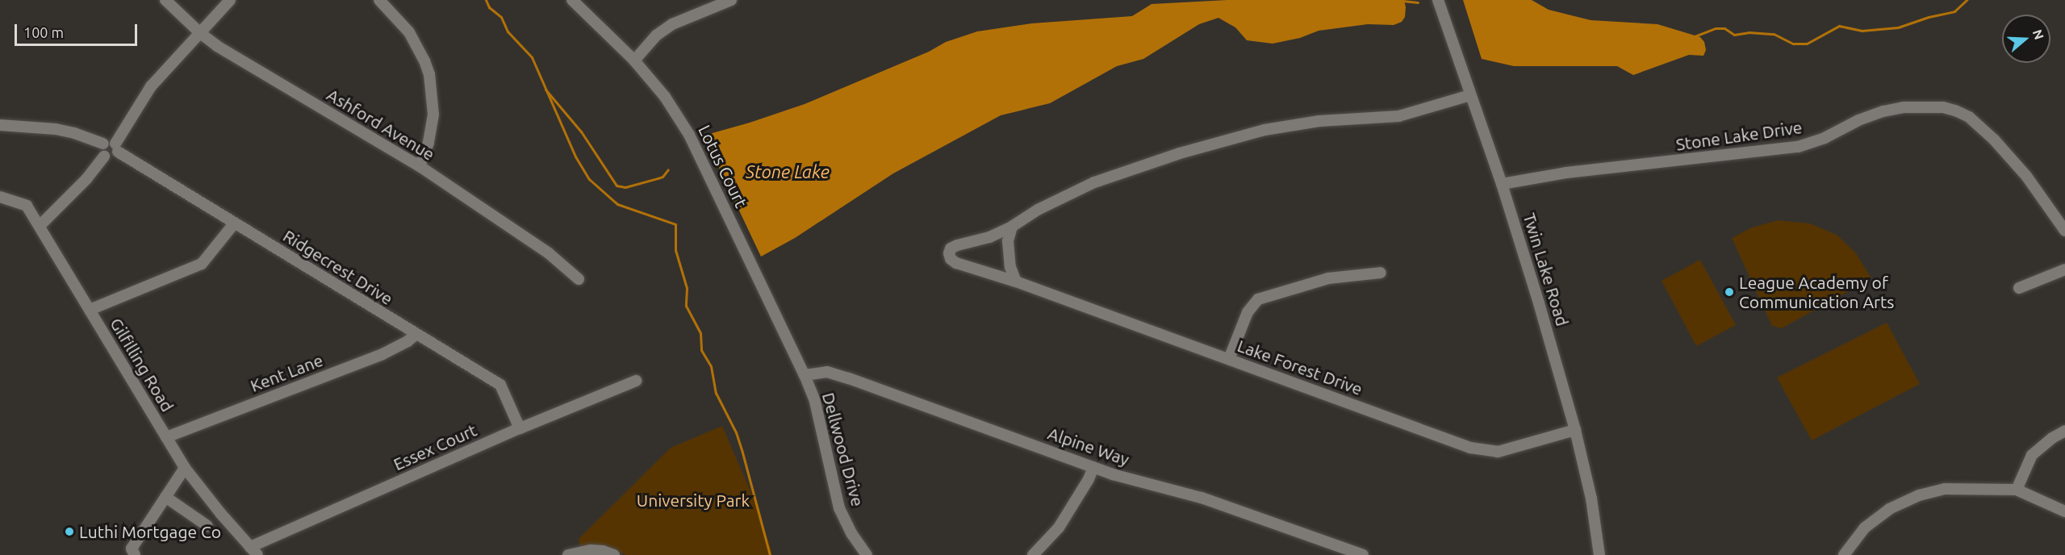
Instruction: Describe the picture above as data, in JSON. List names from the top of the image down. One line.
{"streets":{"street":["Ashford Avenue","Stone Lake Drive","Lotus Court","Ridgecrest Drive","Twin Lake Road","Gilfilling Road","Lake Forest Drive","Kent Lane","Alpine Way","Essex Court","Dellwood Drive"]},"crossings":[["Stone Lake Drive","Twin Lake Road"],["Lotus Court","Alpine Way"],["Lotus Court","Dellwood Drive"],["Ridgecrest Drive","Kent Lane"],["Ridgecrest Drive","Essex Court"],["Twin Lake Road","Lake Forest Drive"],["Gilfilling Road","Kent Lane"],["Gilfilling Road","Essex Court"],["Alpine Way","Dellwood Drive"]],"water":["Stone Lake"],"parks":["University Park"],"places":["League Academy of Communication Arts","Luthi Mortgage Co"],"scale_bar":"100 m","north":"right"}
